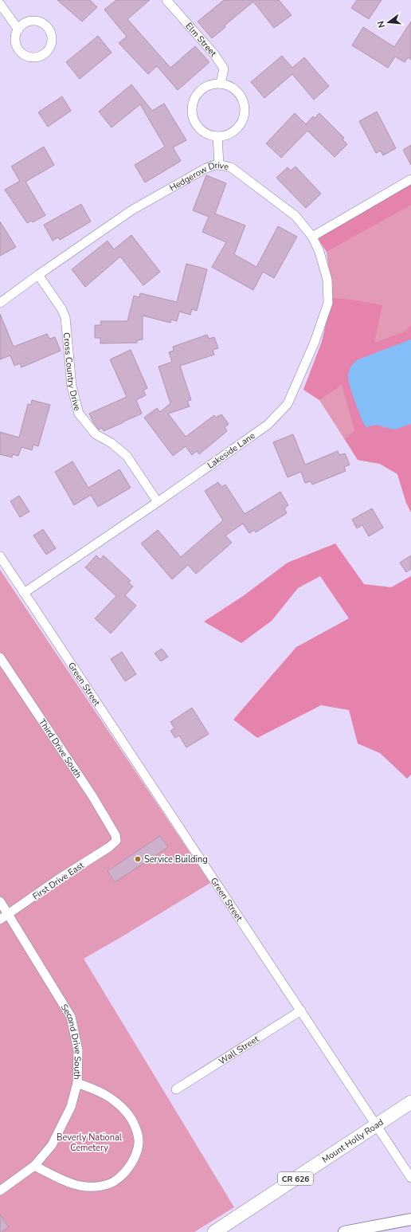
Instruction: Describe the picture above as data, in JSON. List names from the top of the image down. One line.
{"streets":{"main road":["Mount Holly Road","CR 626"],"street":["Elm Street","Hedgerow Drive","Cross Country Drive","Lakeside Lane","Green Street","Third Drive South","First Drive East","Second Drive South","Wall Street"]},"crossings":[["Hedgerow Drive","Cross Country Drive"],["Hedgerow Drive","Lakeside Lane"],["Cross Country Drive","Lakeside Lane"],["Lakeside Lane","Green Street"],["Green Street","Wall Street"],["Green Street","Mount Holly Road"],["Third Drive South","First Drive East"],["First Drive East","Second Drive South"]],"parks":["Beverly National Cemetery"],"places":["Service Building"],"north":"left"}
